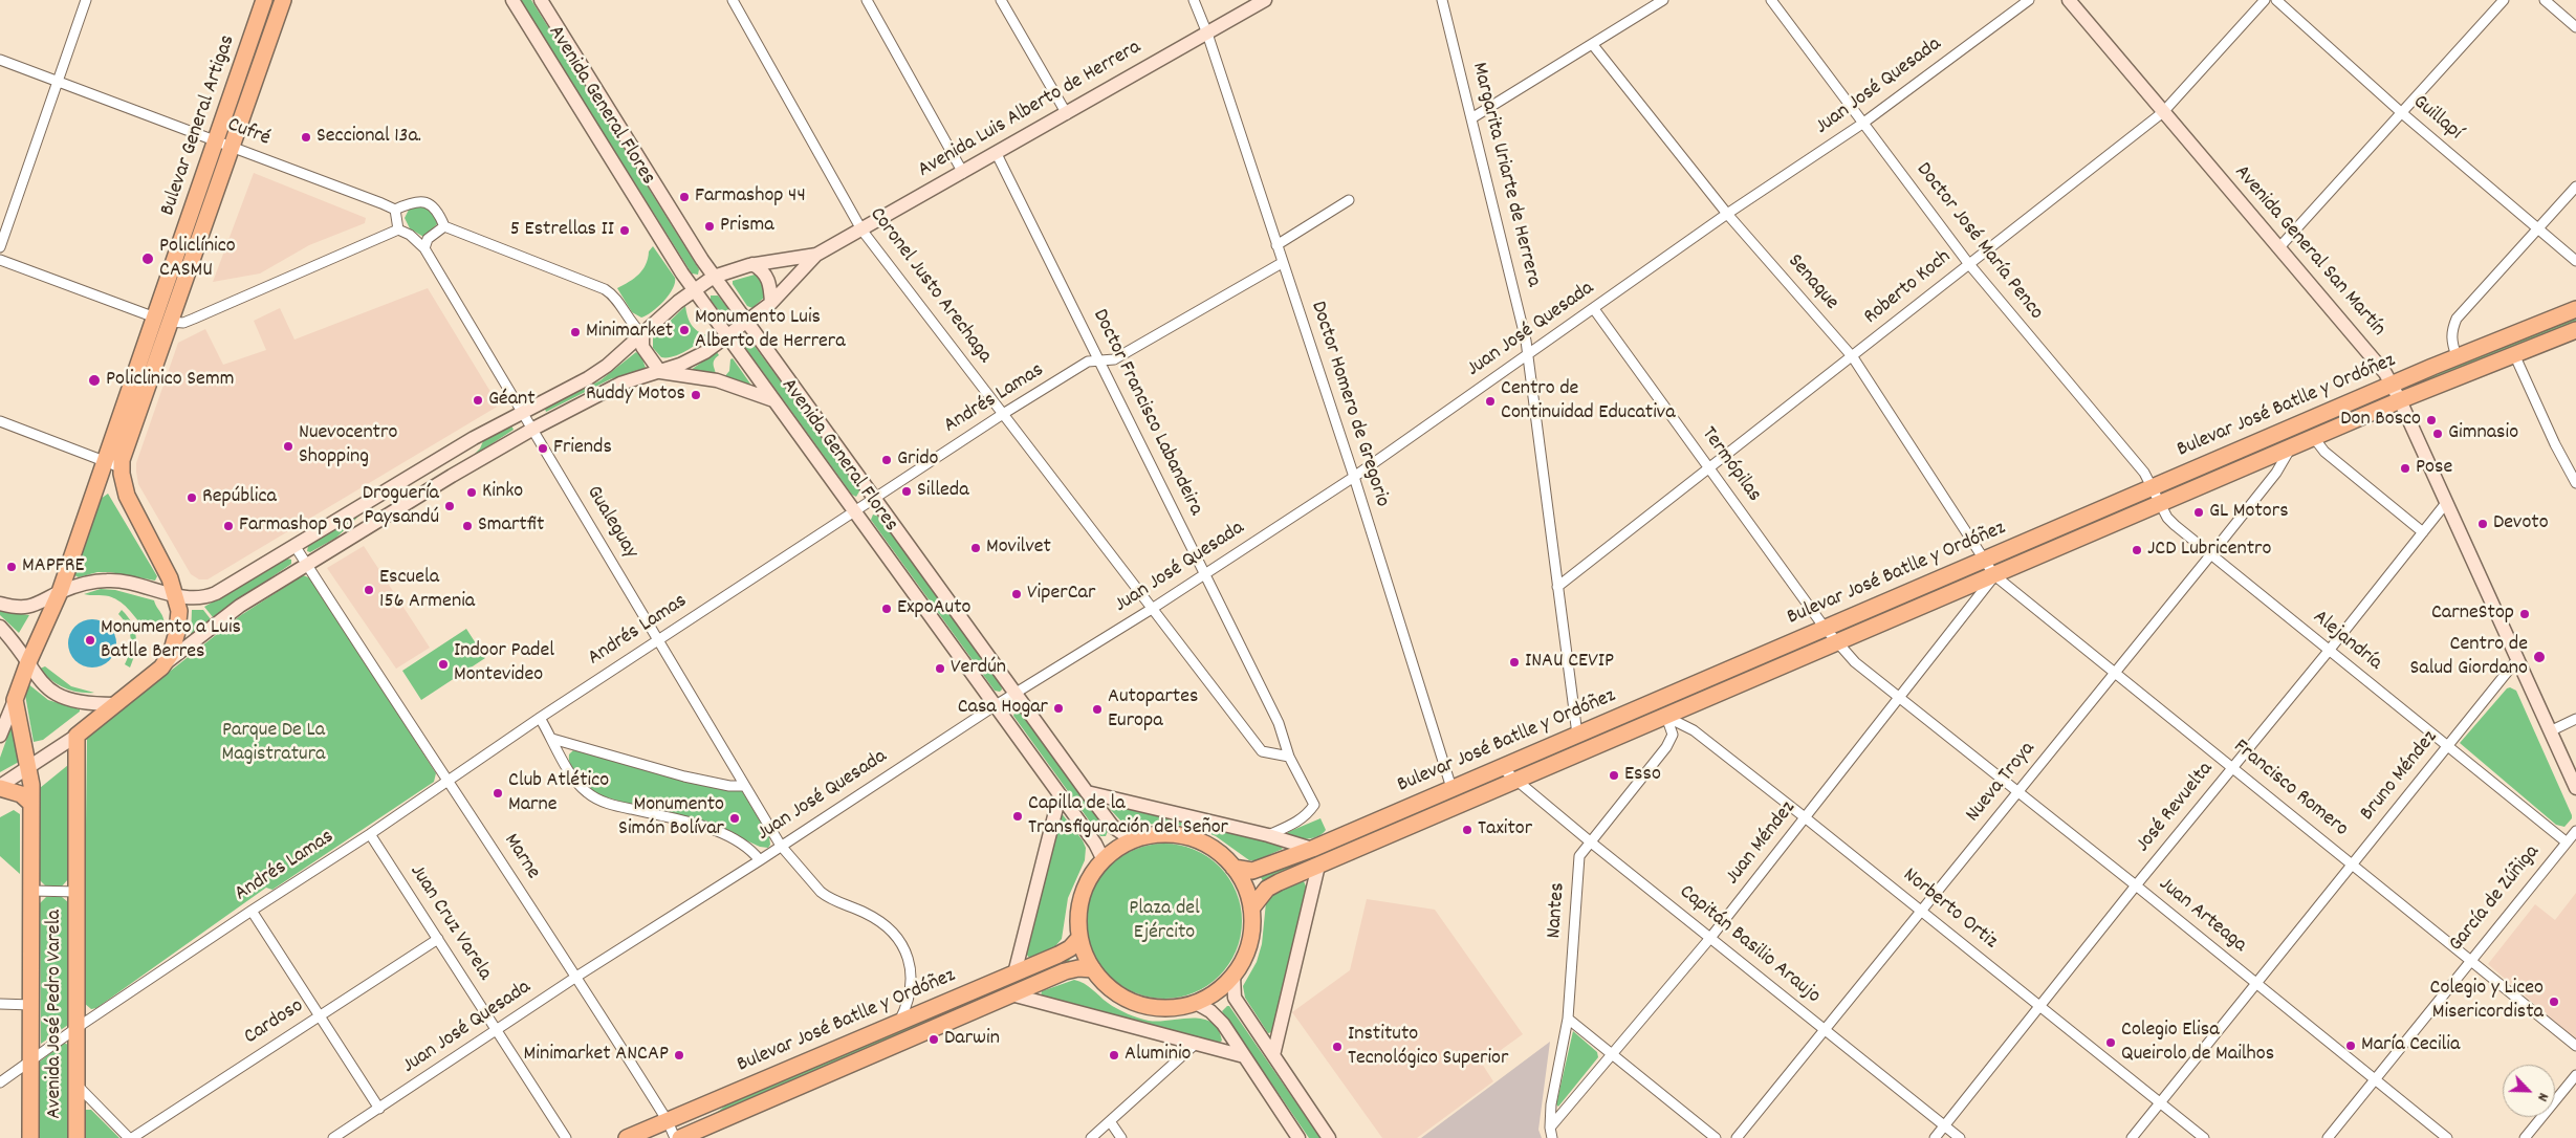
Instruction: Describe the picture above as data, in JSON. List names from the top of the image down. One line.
{"streets":{"main road":["Avenida General Flores","Avenida Luis Alberto de Herrera","Bulevar General Artigas","Avenida General San Martín","Bulevar José Batlle y Ordóñez","Avenida José Pedro Varela"],"street":["Juan José Quesada","Guillapí","Cufré","Margarita Uriarte de Herrera","Doctor José María Penco","Senaque","Coronel Justo Arechaga","Roberto Koch","Andrés Lamas","Doctor Homero de Gregorio","Doctor Francisco Labandeira","Termópilas","Gualeguay","Alejandría","Bruno Méndez","Nueva Troya","Francisco Romero","José Revuelta","Juan Méndez","Marne","García de Zúñiga","Norberto Ortiz","Nantes","Juan Arteaga","Juan Cruz Varela","Capitán Basilio Araujo","Cardoso"]},"crossings":[["Juan José Quesada","Avenida General Flores"],["Juan José Quesada","Margarita Uriarte de Herrera"],["Juan José Quesada","Doctor José María Penco"],["Juan José Quesada","Senaque"],["Juan José Quesada","Coronel Justo Arechaga"],["Juan José Quesada","Doctor Homero de Gregorio"],["Juan José Quesada","Doctor Francisco Labandeira"],["Juan José Quesada","Termópilas"],["Juan José Quesada","Gualeguay"],["Juan José Quesada","Marne"],["Juan José Quesada","Juan Cruz Varela"],["Avenida General Flores","Avenida Luis Alberto de Herrera"],["Avenida General Flores","Andrés Lamas"],["Avenida General Flores","Bulevar José Batlle y Ordóñez"],["Avenida Luis Alberto de Herrera","Bulevar General Artigas"],["Avenida Luis Alberto de Herrera","Coronel Justo Arechaga"],["Avenida Luis Alberto de Herrera","Doctor Homero de Gregorio"],["Avenida Luis Alberto de Herrera","Doctor Francisco Labandeira"],["Avenida Luis Alberto de Herrera","Gualeguay"],["Avenida Luis Alberto de Herrera","Marne"],["Avenida Luis Alberto de Herrera","Avenida José Pedro Varela"],["Bulevar General Artigas","Cufré"],["Margarita Uriarte de Herrera","Roberto Koch"],["Margarita Uriarte de Herrera","Bulevar José Batlle y Ordóñez"],["Doctor José María Penco","Roberto Koch"],["Doctor José María Penco","Bulevar José Batlle y Ordóñez"],["Doctor José María Penco","Alejandría"],["Avenida General San Martín","Roberto Koch"],["Avenida General San Martín","Bulevar José Batlle y Ordóñez"],["Avenida General San Martín","Bruno Méndez"],["Avenida General San Martín","José Revuelta"],["Senaque","Roberto Koch"],["Senaque","Bulevar José Batlle y Ordóñez"],["Senaque","Francisco Romero"],["Coronel Justo Arechaga","Andrés Lamas"],["Coronel Justo Arechaga","Doctor Francisco Labandeira"],["Roberto Koch","Termópilas"],["Andrés Lamas","Doctor Homero de Gregorio"],["Andrés Lamas","Doctor Francisco Labandeira"],["Andrés Lamas","Gualeguay"],["Andrés Lamas","Marne"],["Andrés Lamas","Juan Cruz Varela"],["Andrés Lamas","Avenida José Pedro Varela"],["Doctor Homero de Gregorio","Bulevar José Batlle y Ordóñez"],["Bulevar José Batlle y Ordóñez","Termópilas"],["Bulevar José Batlle y Ordóñez","Gualeguay"],["Bulevar José Batlle y Ordóñez","Alejandría"],["Bulevar José Batlle y Ordóñez","Nueva Troya"],["Bulevar José Batlle y Ordóñez","Francisco Romero"],["Bulevar José Batlle y Ordóñez","Juan Méndez"],["Bulevar José Batlle y Ordóñez","Marne"],["Bulevar José Batlle y Ordóñez","Norberto Ortiz"],["Bulevar José Batlle y Ordóñez","Nantes"],["Bulevar José Batlle y Ordóñez","Juan Arteaga"],["Bulevar José Batlle y Ordóñez","Capitán Basilio Araujo"],["Termópilas","Juan Arteaga"],["Alejandría","Bruno Méndez"],["Alejandría","Nueva Troya"],["Alejandría","José Revuelta"],["Alejandría","García de Zúñiga"],["Bruno Méndez","Francisco Romero"],["Bruno Méndez","Norberto Ortiz"],["Bruno Méndez","Juan Arteaga"],["Nueva Troya","Francisco Romero"],["Nueva Troya","Norberto Ortiz"],["Nueva Troya","Juan Arteaga"],["Nueva Troya","Capitán Basilio Araujo"],["Francisco Romero","José Revuelta"],["Francisco Romero","Juan Méndez"],["Francisco Romero","García de Zúñiga"],["José Revuelta","Norberto Ortiz"],["José Revuelta","Juan Arteaga"],["José Revuelta","Capitán Basilio Araujo"],["Juan Méndez","Norberto Ortiz"],["Juan Méndez","Nantes"],["Juan Méndez","Juan Arteaga"],["Juan Méndez","Capitán Basilio Araujo"],["García de Zúñiga","Juan Arteaga"],["Norberto Ortiz","Nantes"],["Nantes","Capitán Basilio Araujo"],["Juan Cruz Varela","Cardoso"]],"parks":["Parque De La Magistratura","Plaza del Ejército"],"places":["Seccional 13a.","Farmashop 44","Prisma","5 Estrellas II","Policlínico CASMU","Monumento Luis Alberto de Herrera","Minimarket","Policlinico Semm","Ruddy Motos","Géant","Centro de Continuidad Educativa","Don Bosco","Gimnasio","Nuevocentro Shopping","Friends","Grido","Pose","Silleda","Kinko","República","Droguería Paysandú","GL Motors","Devoto","Farmashop 90","Smartfit","Movilvet","JCD Lubricentro","MAPFRE","Escuela 156 Armenia","ViperCar","ExpoAuto","CarneStop","Monumento a Luis Batlle Berres","Centro de Salud Giordano","INAU CEVIP","Indoor Padel Montevideo","Verdún","Casa Hogar","Autopartes Europa","Esso","Club Atlético Marne","Capilla de la Transfiguración del Señor","Monumento Simón Bolívar","Taxitor","Colegio y Liceo Misericordista","Darwin","Colegio Elisa Queirolo de Mailhos","María Cecilia","Instituto Tecnológico Superior","Minimarket ANCAP","Aluminio"],"north":"bottom right"}
